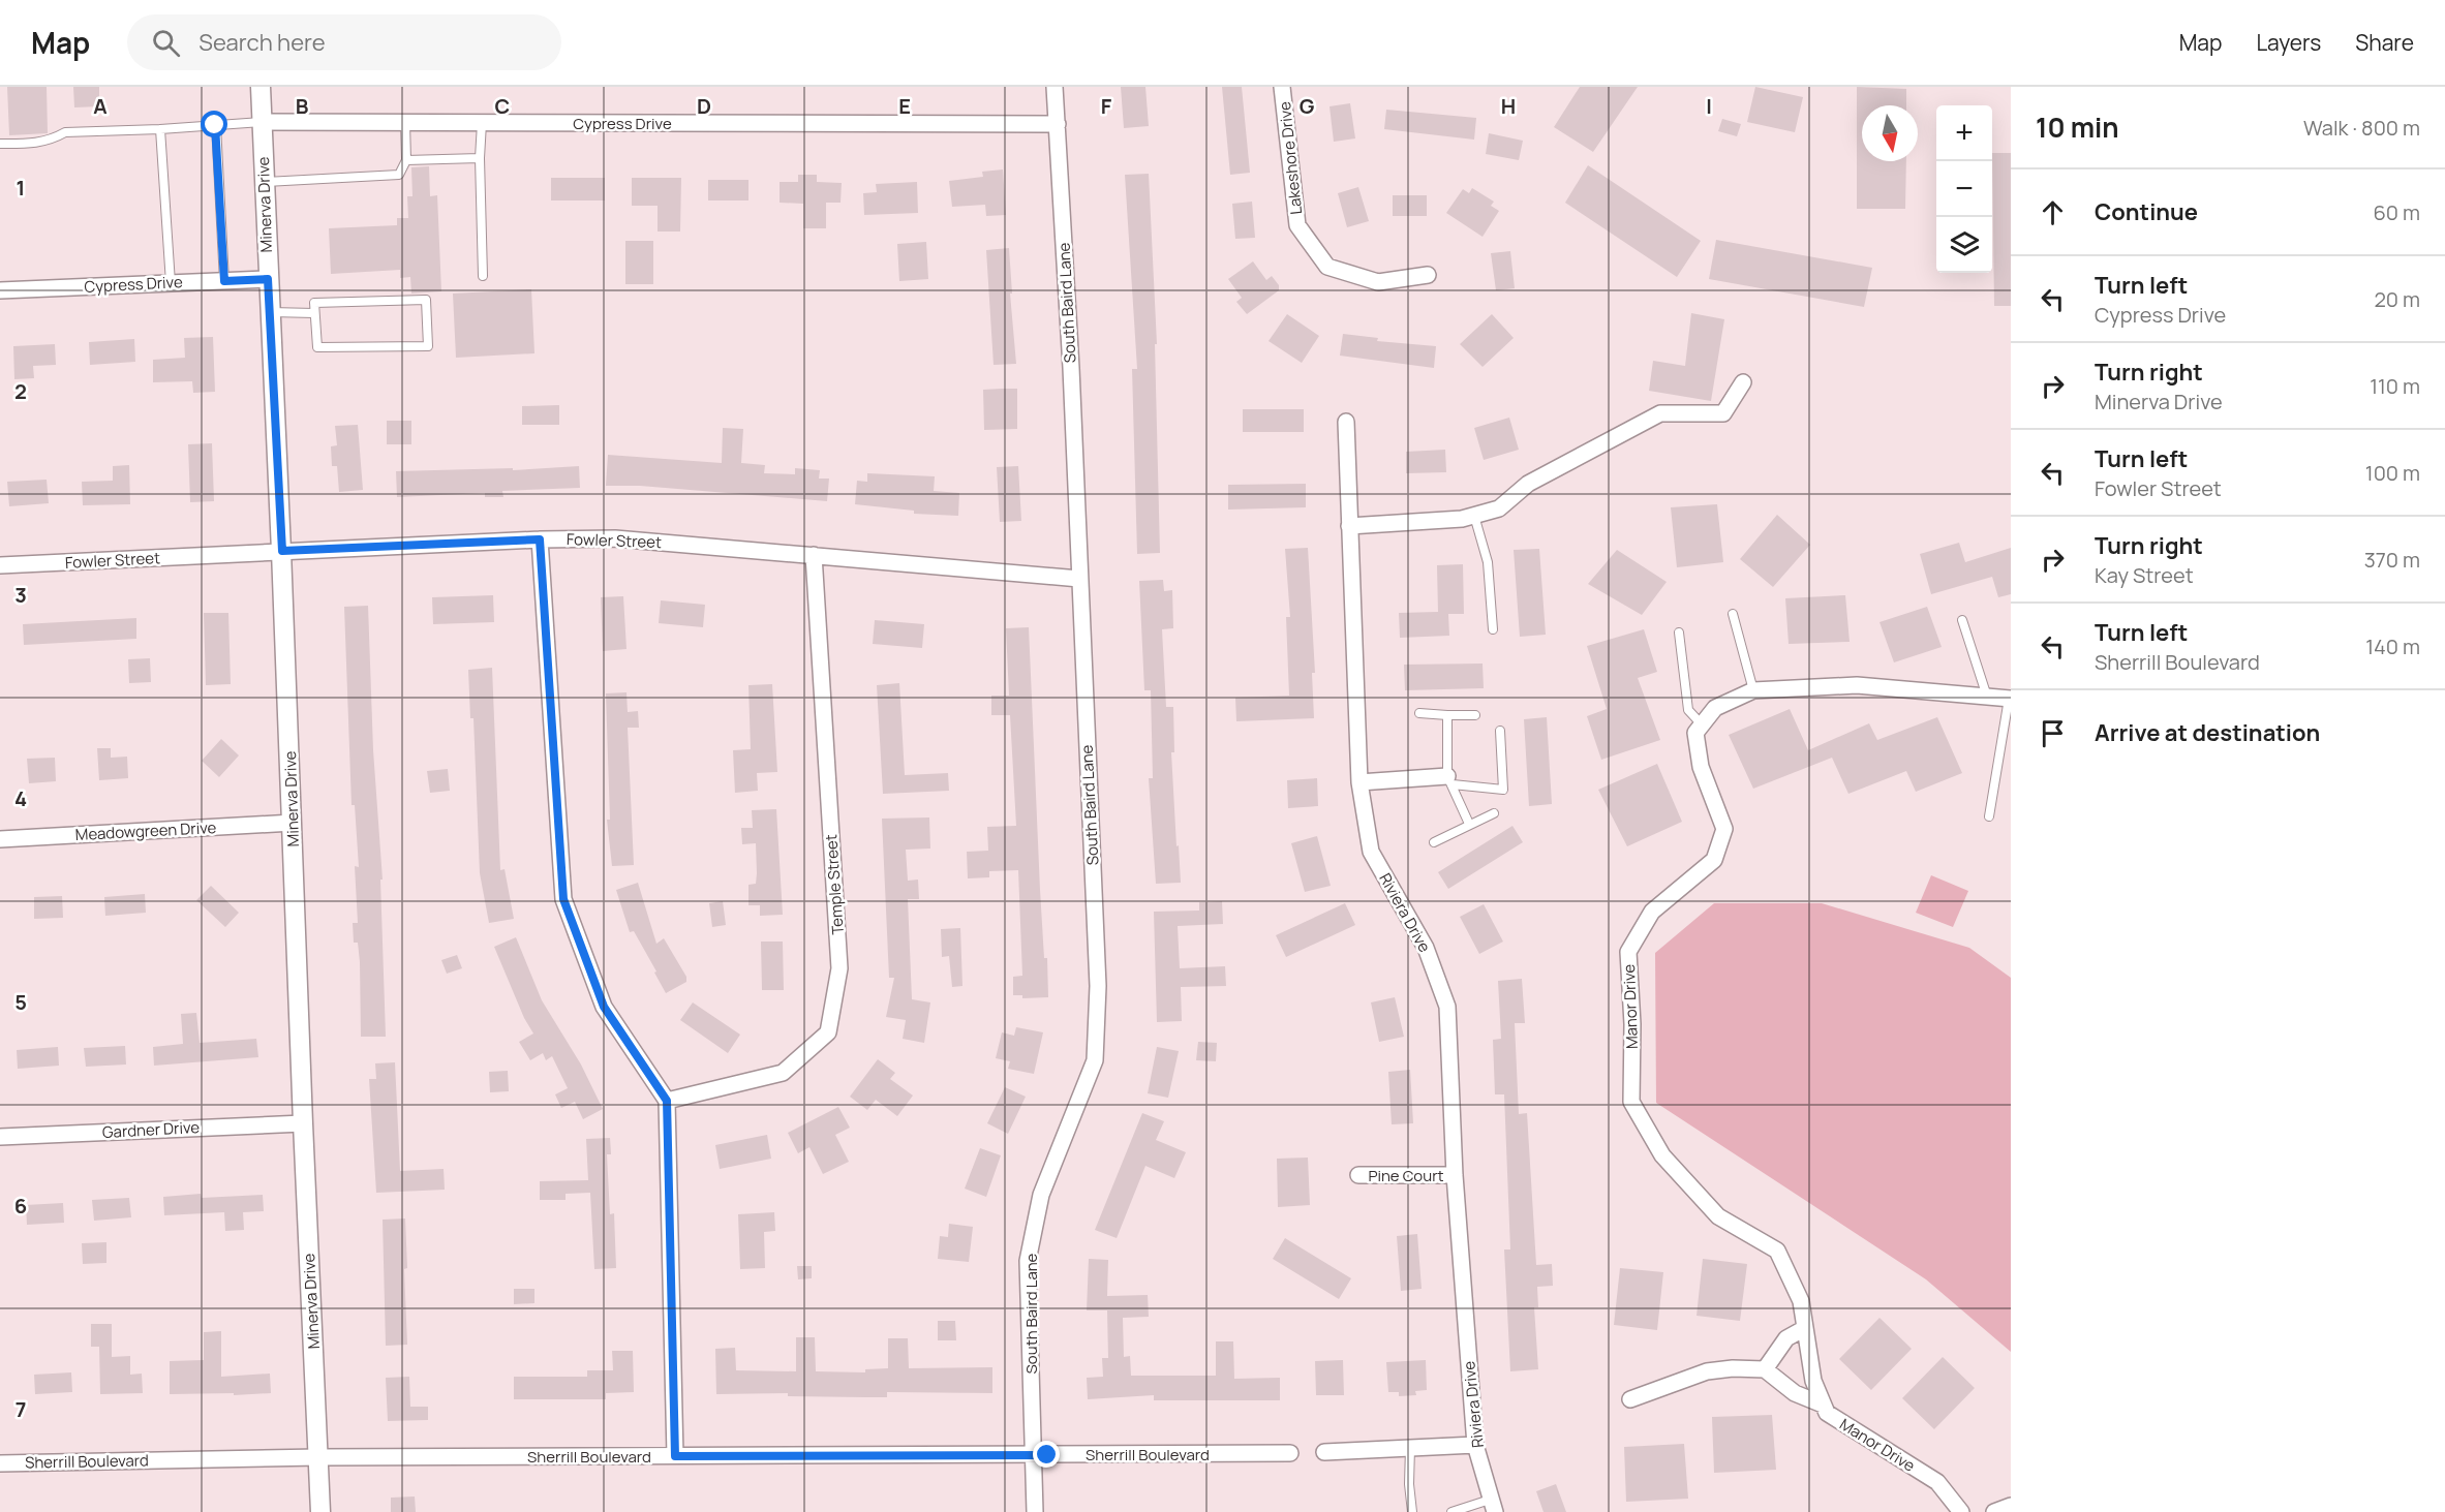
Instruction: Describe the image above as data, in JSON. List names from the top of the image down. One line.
{"streets":{"street":["Cypress Drive","Lakeshore Drive","Minerva Drive","South Baird Lane","Fowler Street","Meadowgreen Drive","Temple Street","Riviera Drive","Manor Drive","Gardner Drive","Pine Court","Sherrill Boulevard"]},"crossings":[["Cypress Drive","Minerva Drive"],["Cypress Drive","South Baird Lane"],["Minerva Drive","Fowler Street"],["Minerva Drive","Meadowgreen Drive"],["Minerva Drive","Gardner Drive"],["Minerva Drive","Sherrill Boulevard"],["South Baird Lane","Fowler Street"],["South Baird Lane","Sherrill Boulevard"],["Fowler Street","Temple Street"],["Riviera Drive","Pine Court"]],"north":"bottom","page":{"header":"Map","search":"Search here","nav":["Map","Layers","Share"],"heading":["10 min","Walk · 800 m"],"map_buttons":["+","−"],"list":[["Continue","60 m"],["Turn left","Cypress Drive","20 m"],["Turn right","Minerva Drive","110 m"],["Turn left","Fowler Street","100 m"],["Turn right","Kay Street","370 m"],["Turn left","Sherrill Boulevard","140 m"],"Arrive at destination"]},"grid":{"columns":["A","B","C","D","E","F","G","H","I"],"rows":["1","2","3","4","5","6","7"]}}
